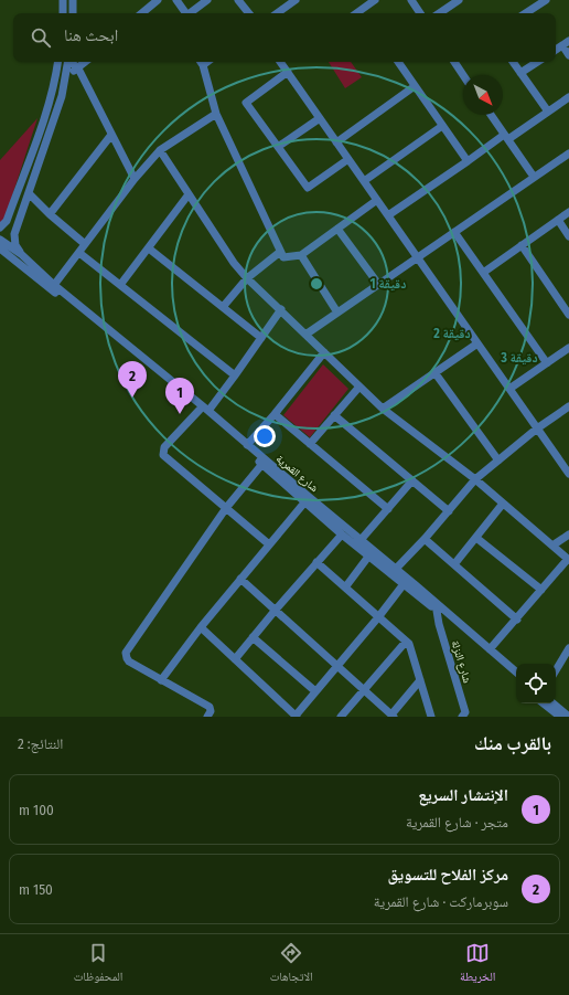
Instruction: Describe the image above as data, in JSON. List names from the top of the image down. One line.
{"streets":{"street":["شارع القمرية","شارع النزلة"]},"north":"bottom right","page":{"search":"ابحث هنا","pins":["2","1"],"heading":["بالقرب منك","النتائج: 2"],"list":[{"mark":"1","name":"الإنتشار السريع","note":"متجر · شارع القمرية","value":"100 m"},{"mark":"2","name":"مركز الفلاح للتسويق","note":"سوبرماركت · شارع القمرية","value":"150 m"}],"nav":["الخريطة","الاتجاهات","المحفوظات"]},"rings":["1 دقيقة","2 دقيقة","3 دقيقة"]}
